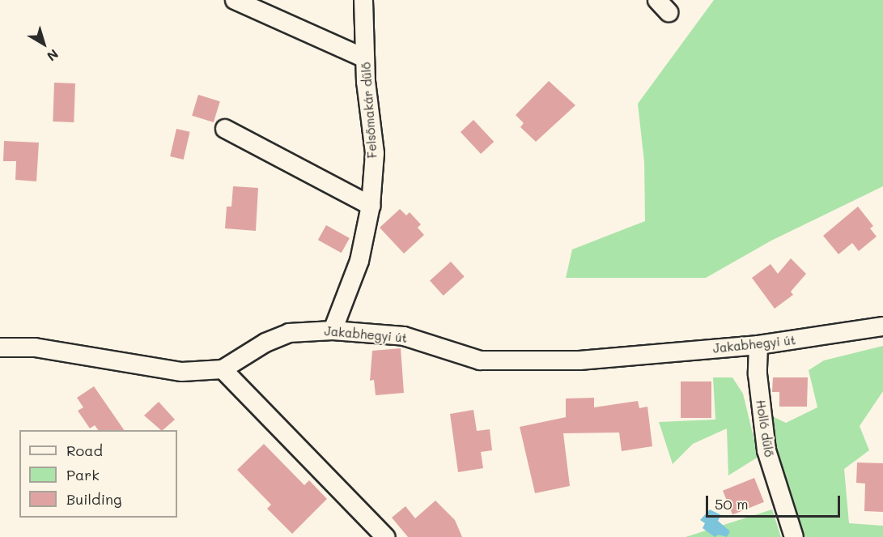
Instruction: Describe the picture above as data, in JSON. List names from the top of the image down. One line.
{"streets":{"street":["Felsőmakár dűlő","Jakabhegyi út","Holló dűlő"]},"crossings":[["Felsőmakár dűlő","Jakabhegyi út"],["Jakabhegyi út","Holló dűlő"]],"legend":["Road","Park","Building"],"scale_bar":"50 m","north":"bottom right"}
